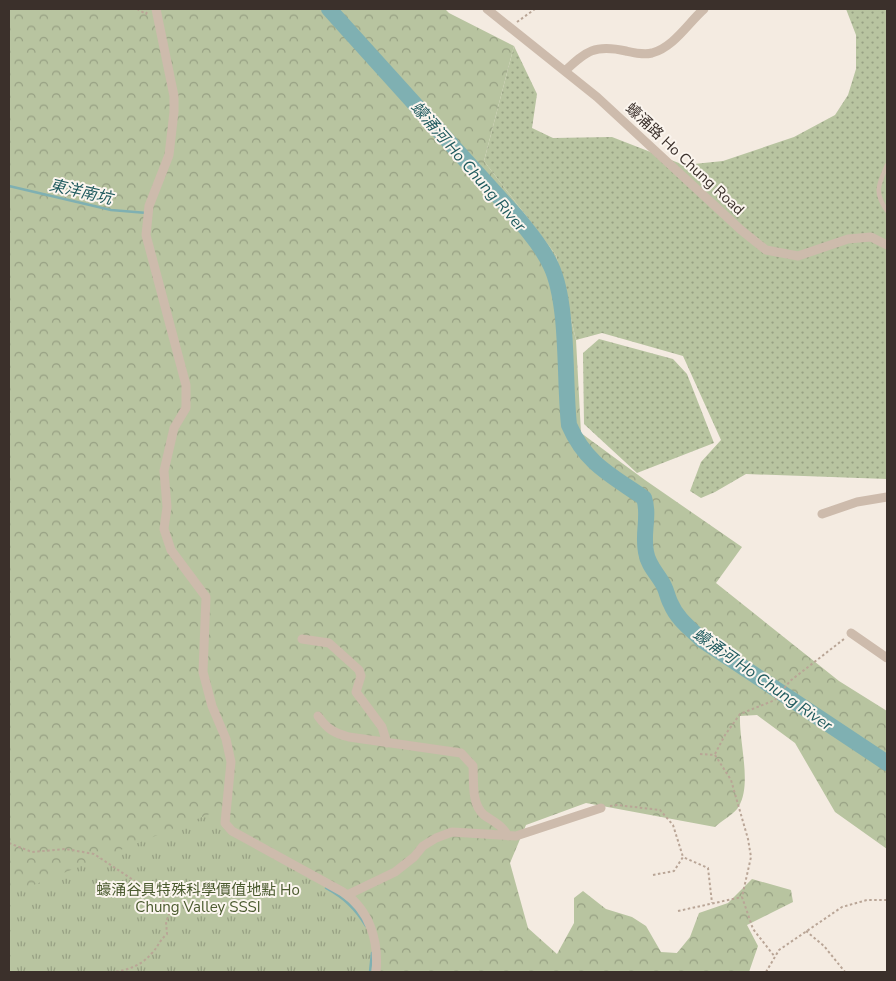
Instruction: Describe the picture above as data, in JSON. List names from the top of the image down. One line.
{"streets":{"street":["蠔涌路 Ho Chung Road"]},"water":["蠔涌河 Ho Chung River","東洋南坑"],"parks":["蠔涌谷具特殊科學價值地點 Ho Chung Valley SSSI"]}
